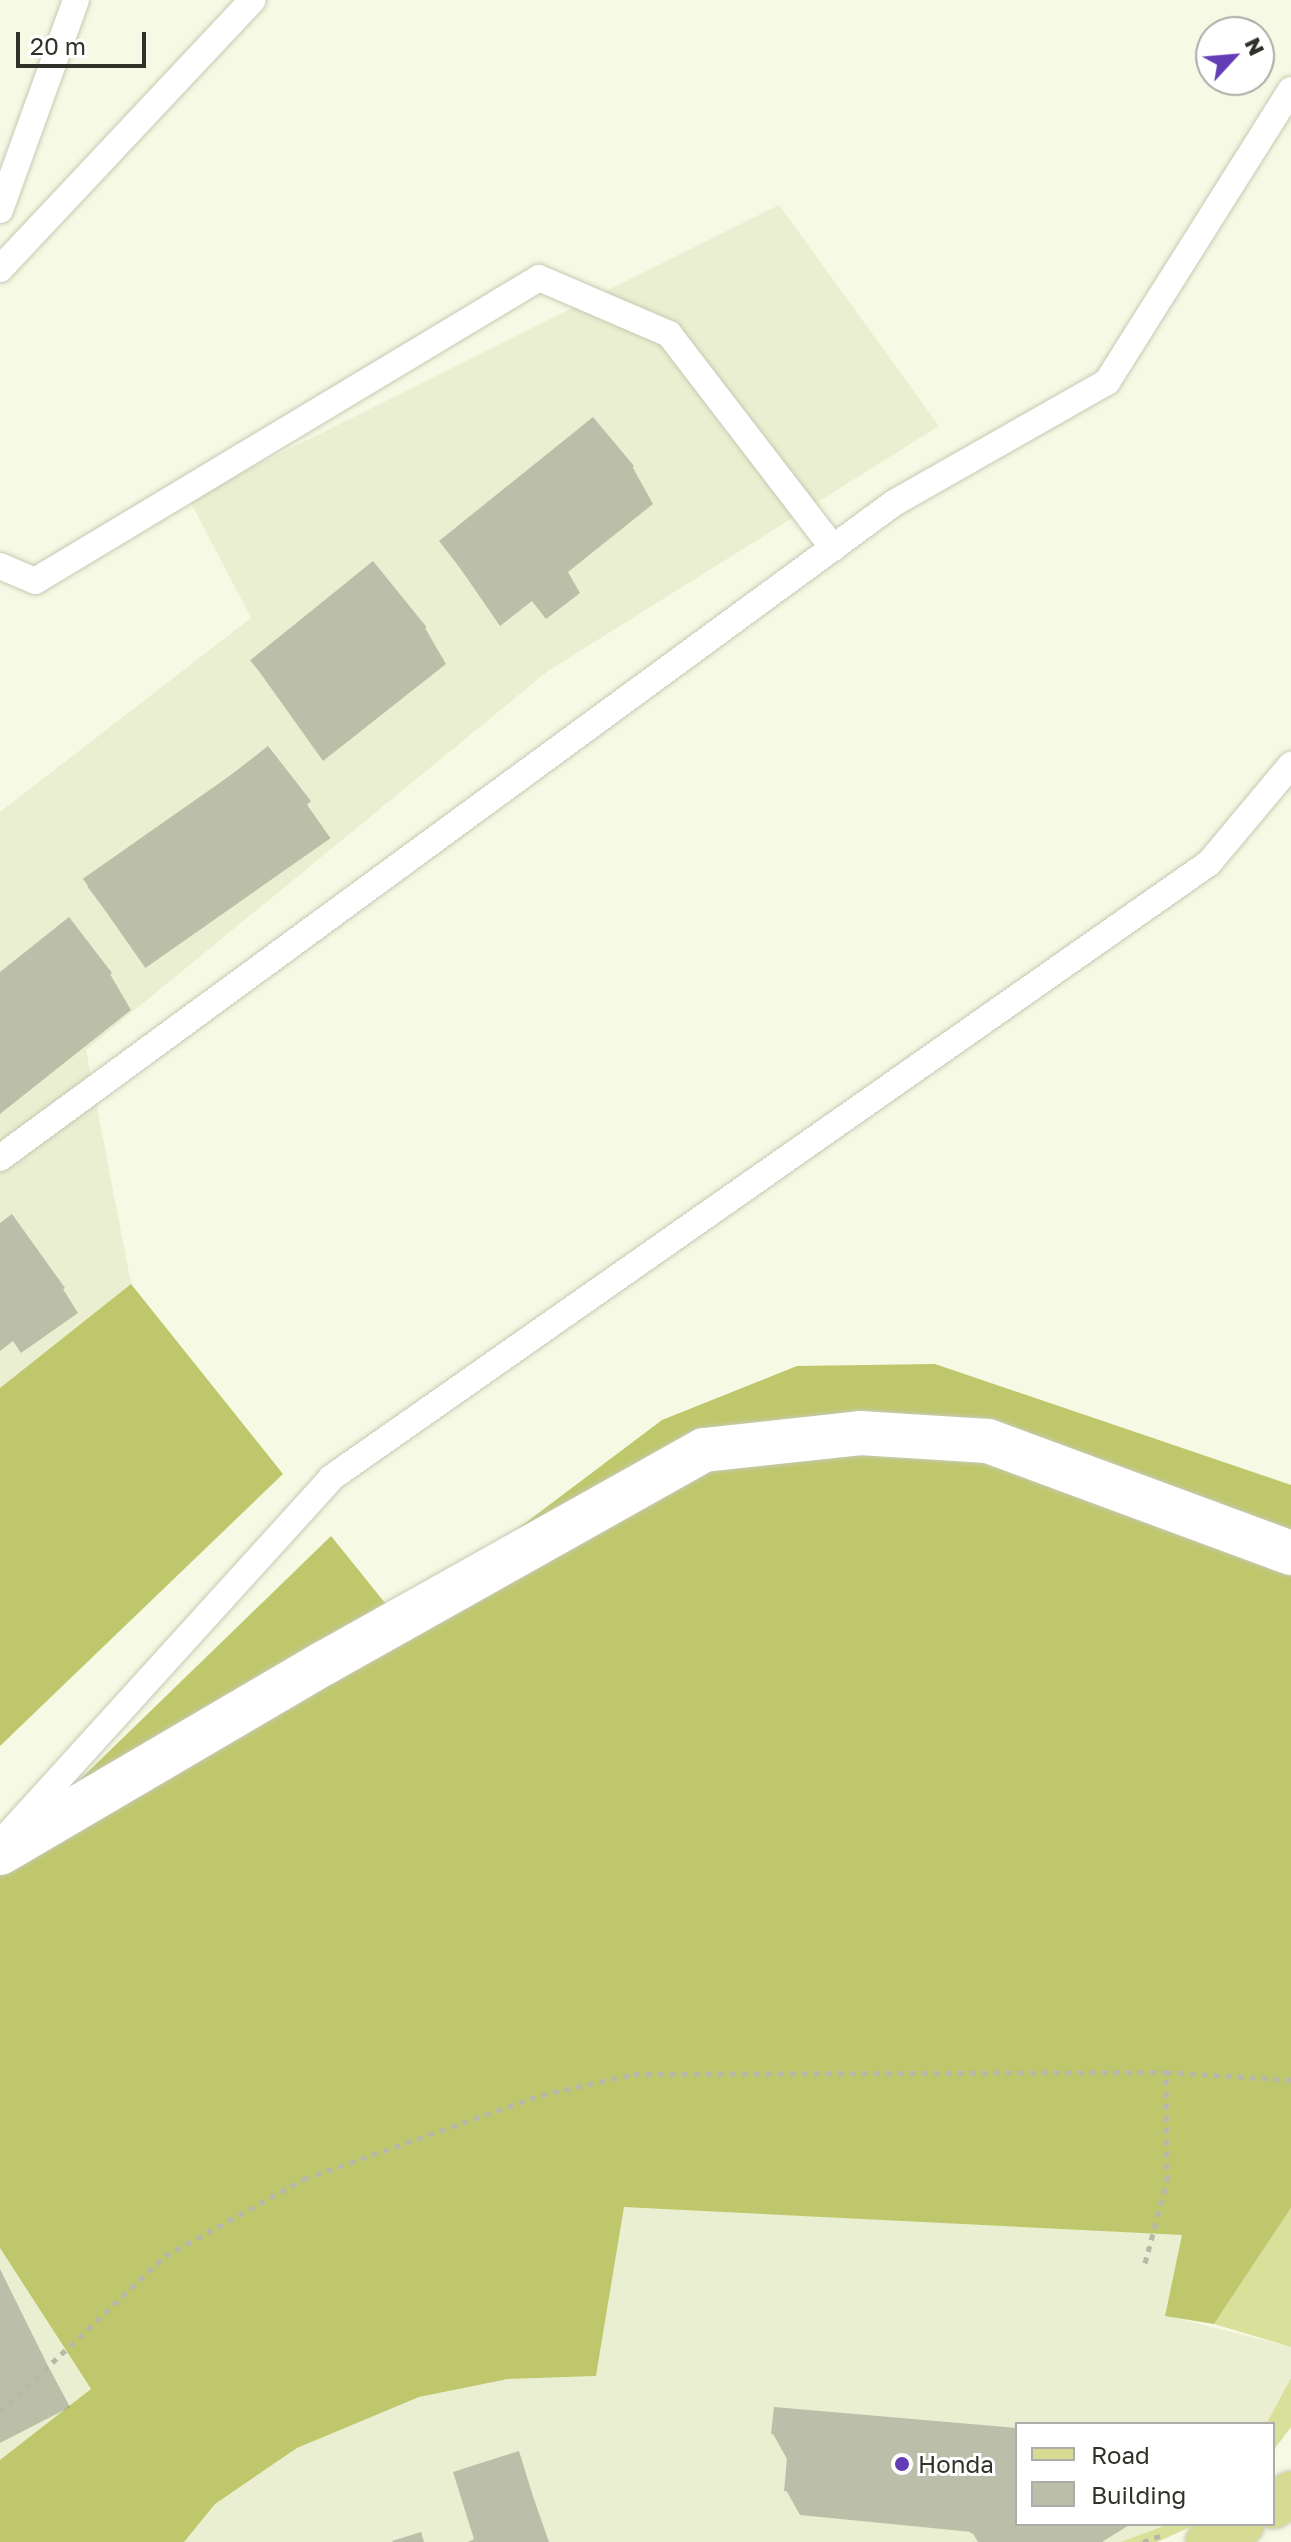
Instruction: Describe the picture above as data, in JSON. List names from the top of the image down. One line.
{"places":["Honda"],"legend":["Road","Building"],"scale_bar":"20 m","north":"top right"}
